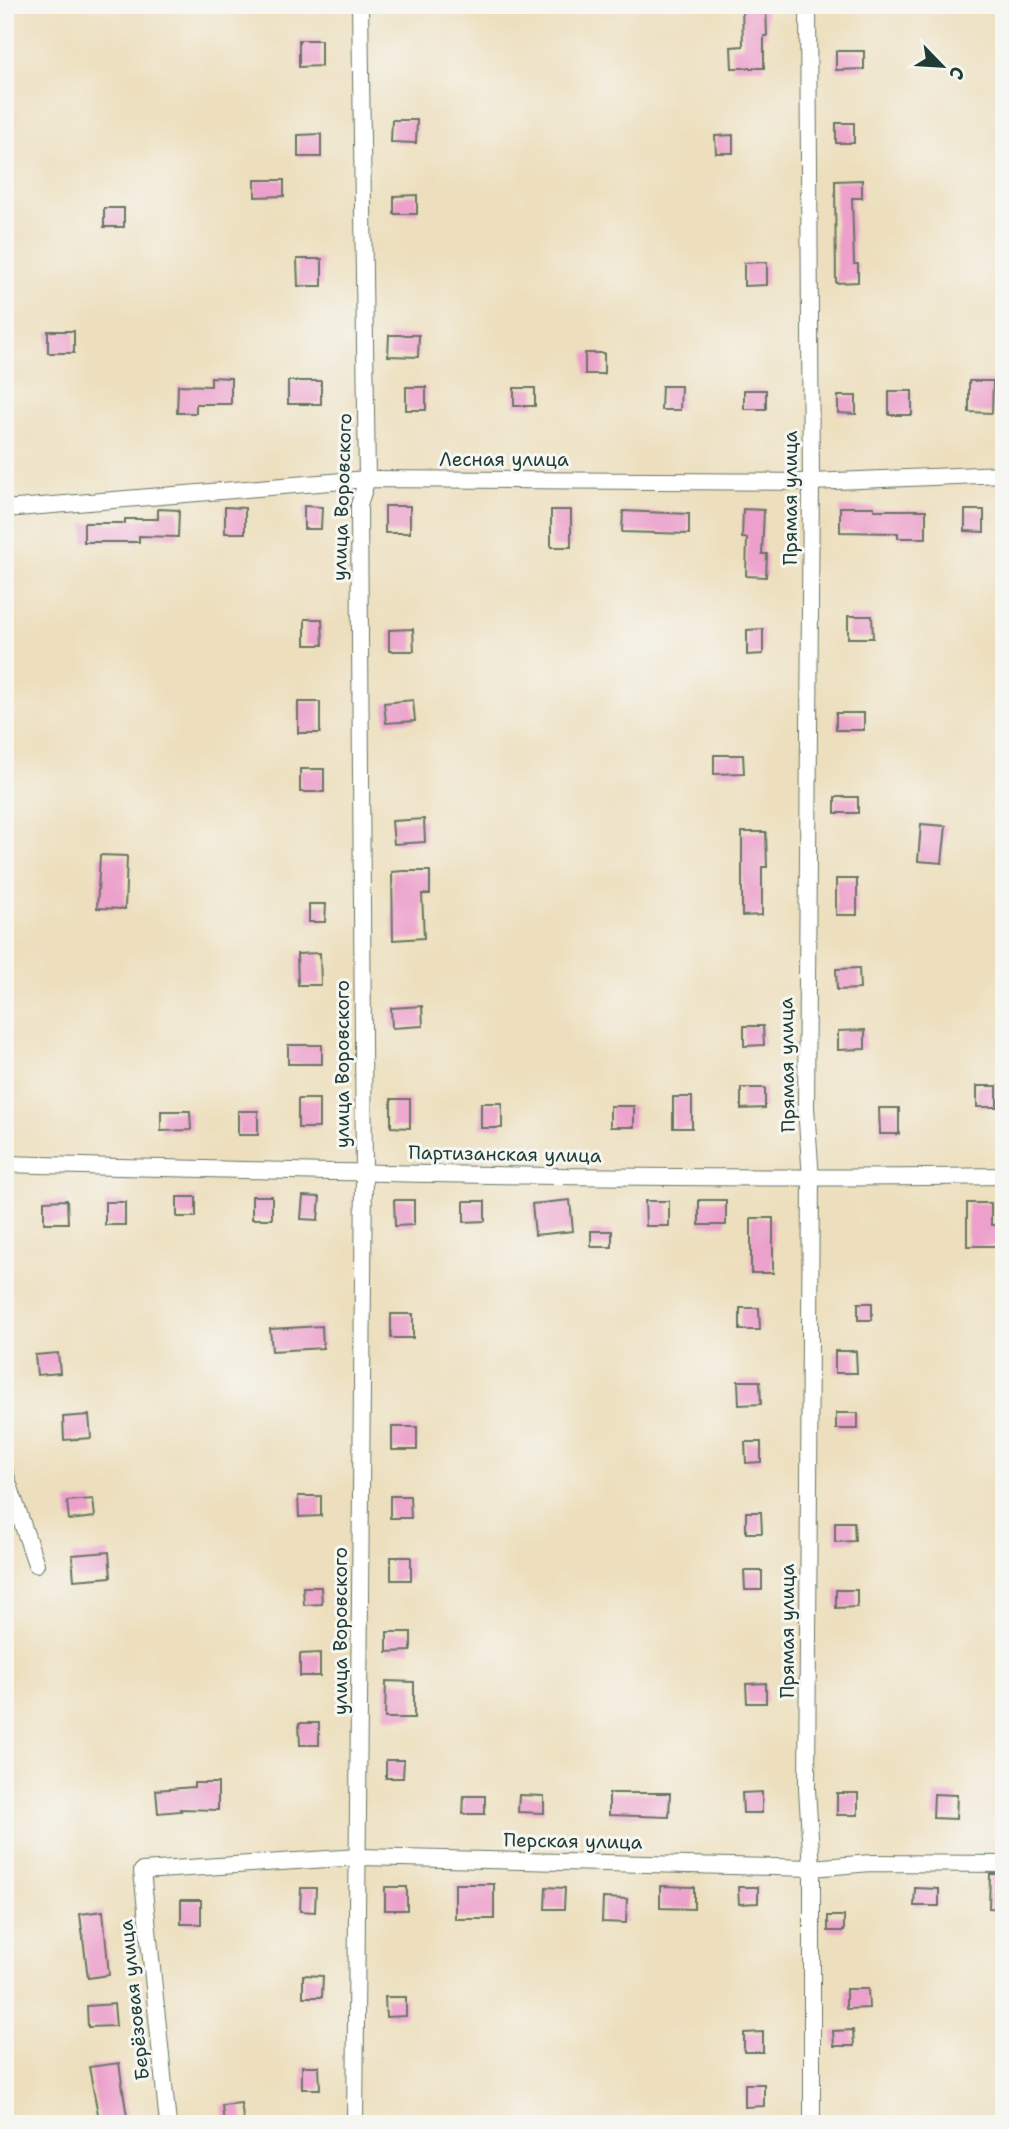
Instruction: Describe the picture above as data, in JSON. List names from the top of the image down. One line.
{"streets":{"street":["Лесная улица","улица Воровского","Прямая улица","Партизанская улица","Перская улица","Берёзовая улица"]},"crossings":[["Лесная улица","улица Воровского"],["Лесная улица","Прямая улица"],["улица Воровского","Партизанская улица"],["улица Воровского","Перская улица"],["Прямая улица","Партизанская улица"],["Прямая улица","Перская улица"],["Перская улица","Берёзовая улица"]],"north":"bottom right"}
